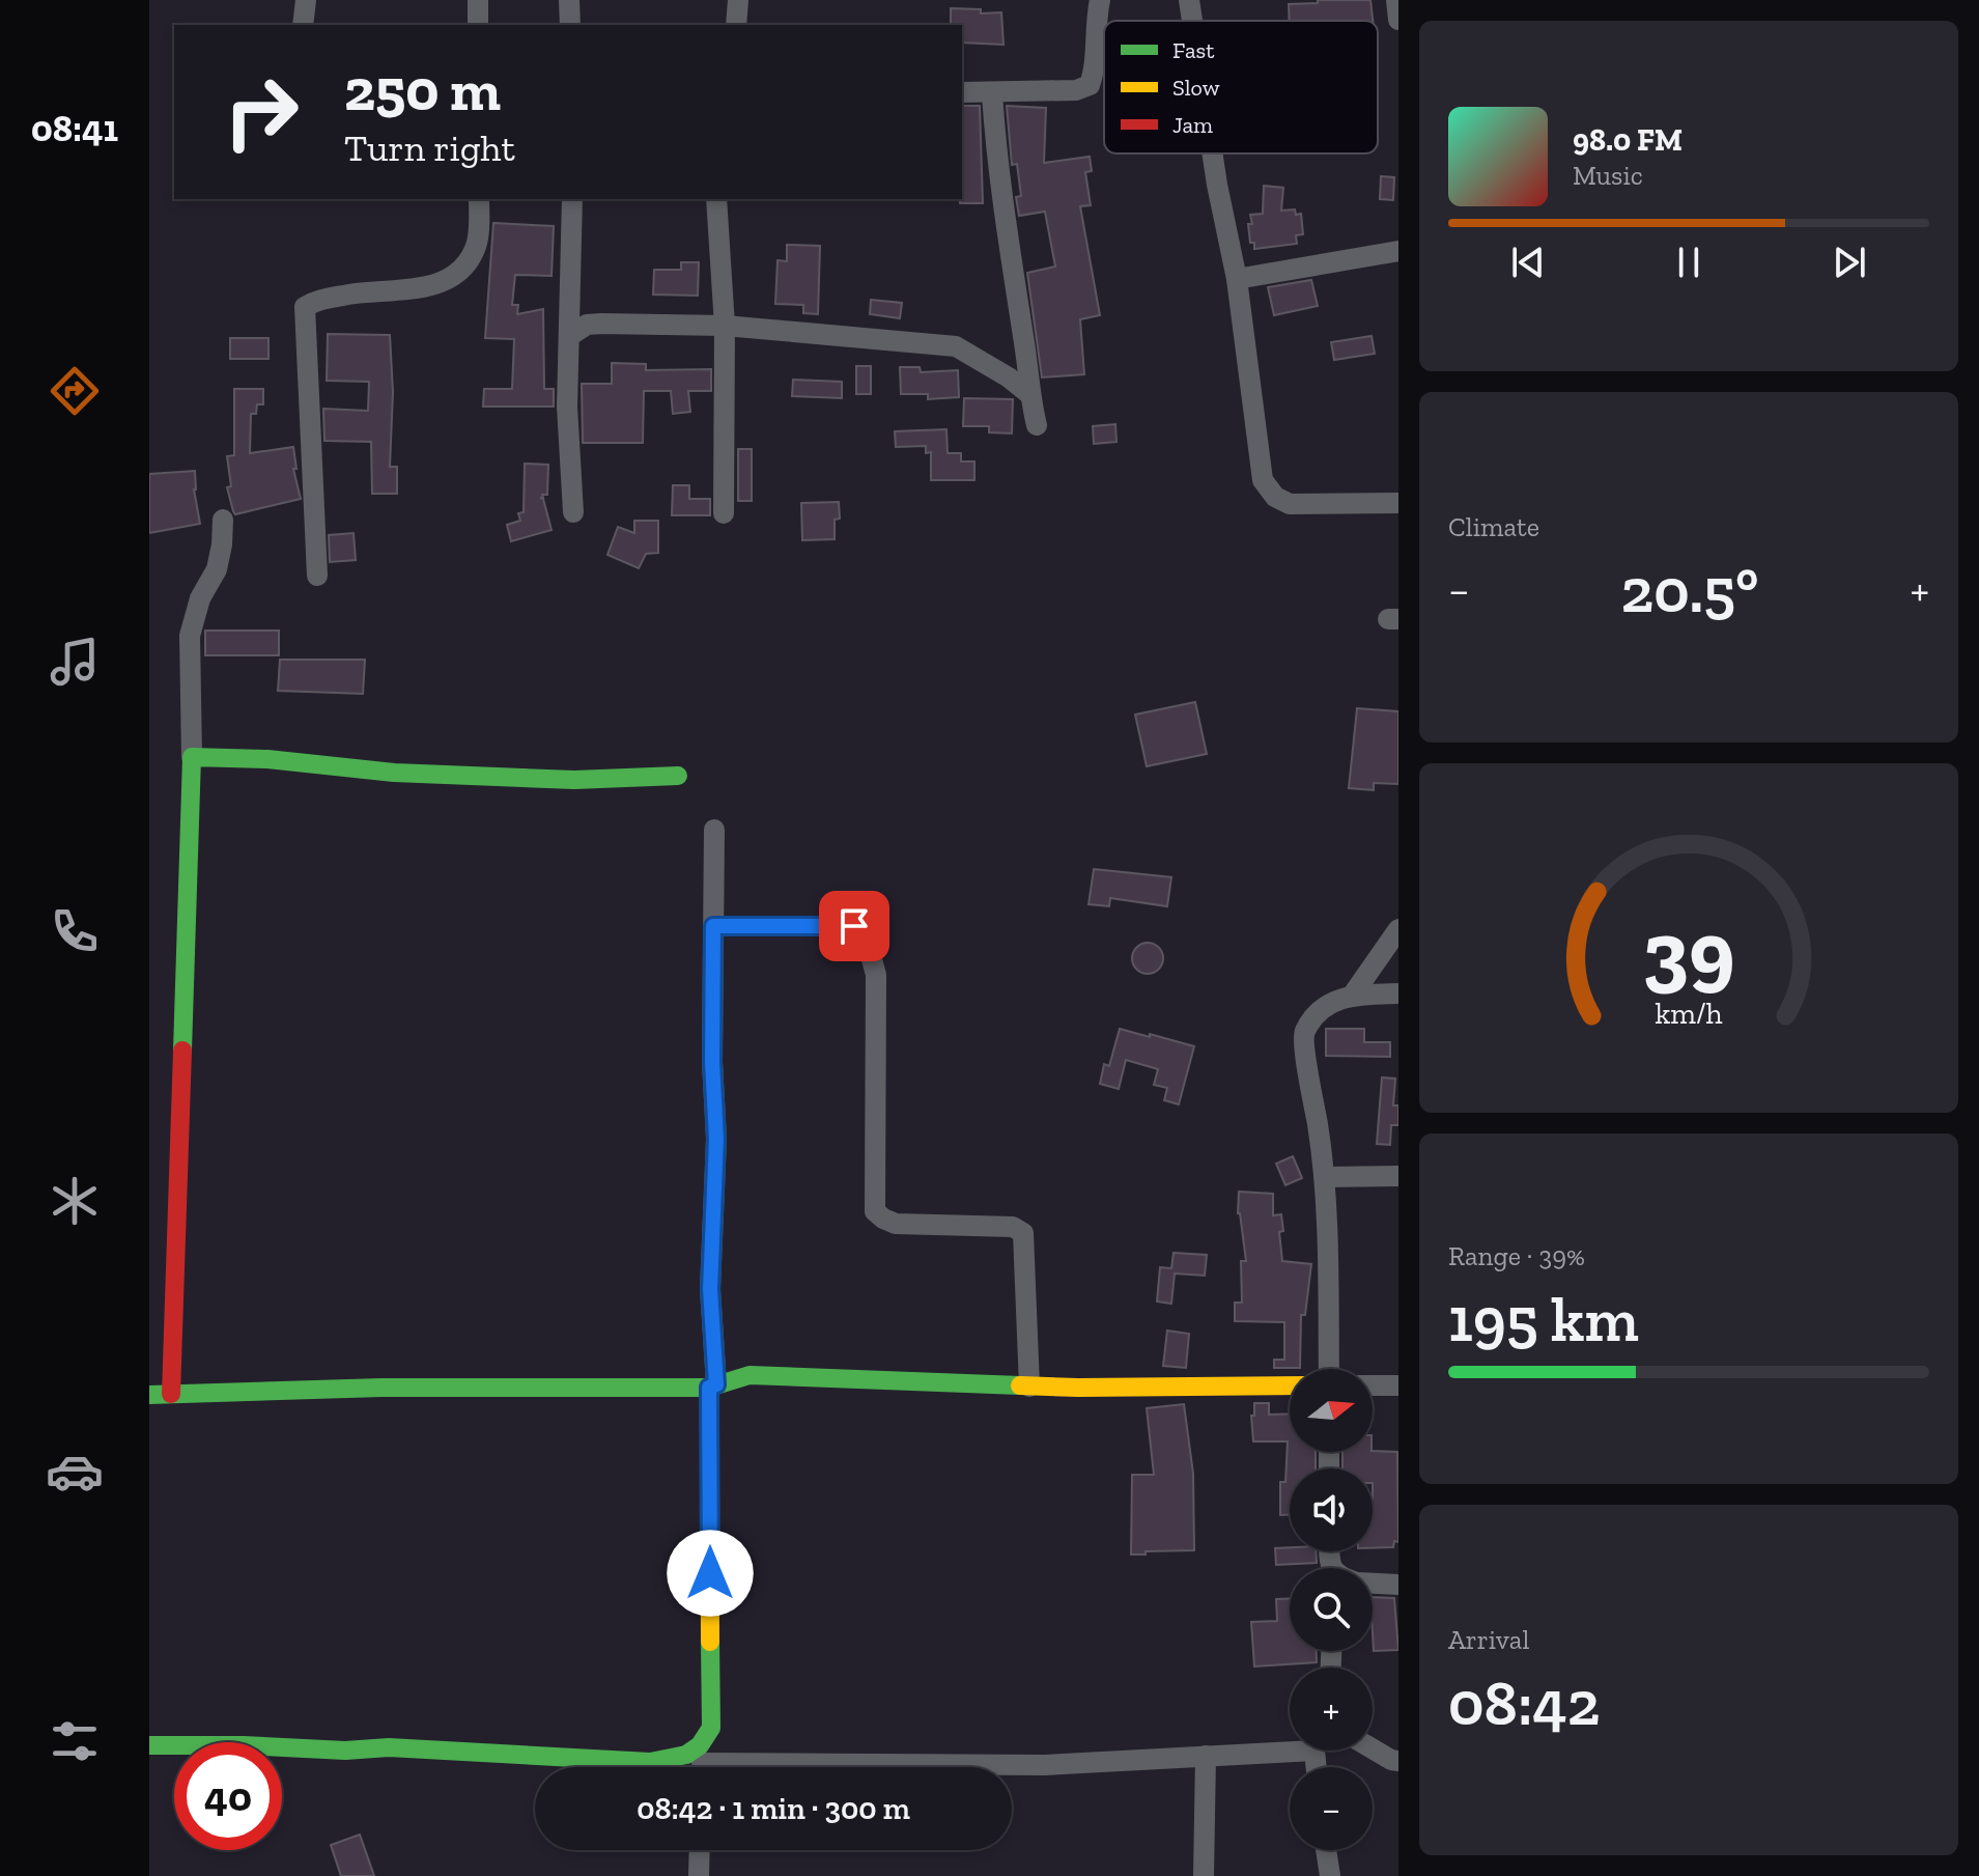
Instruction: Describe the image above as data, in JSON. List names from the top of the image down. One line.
{"legend":["Fast","Slow","Jam"],"north":"right","page":{"tabs":"08:41","turn":["250 m","Turn right"],"song":["98.0 FM","Music"],"tile":["Climate",["Range · 39%","195 km"],["Arrival","08:42"]],"heat":["−","20.5°","+"],"map_buttons":["+","−"],"limit":"40","trip":"08:42 · 1 min · 300 m","gauge":["39","km/h"]}}
